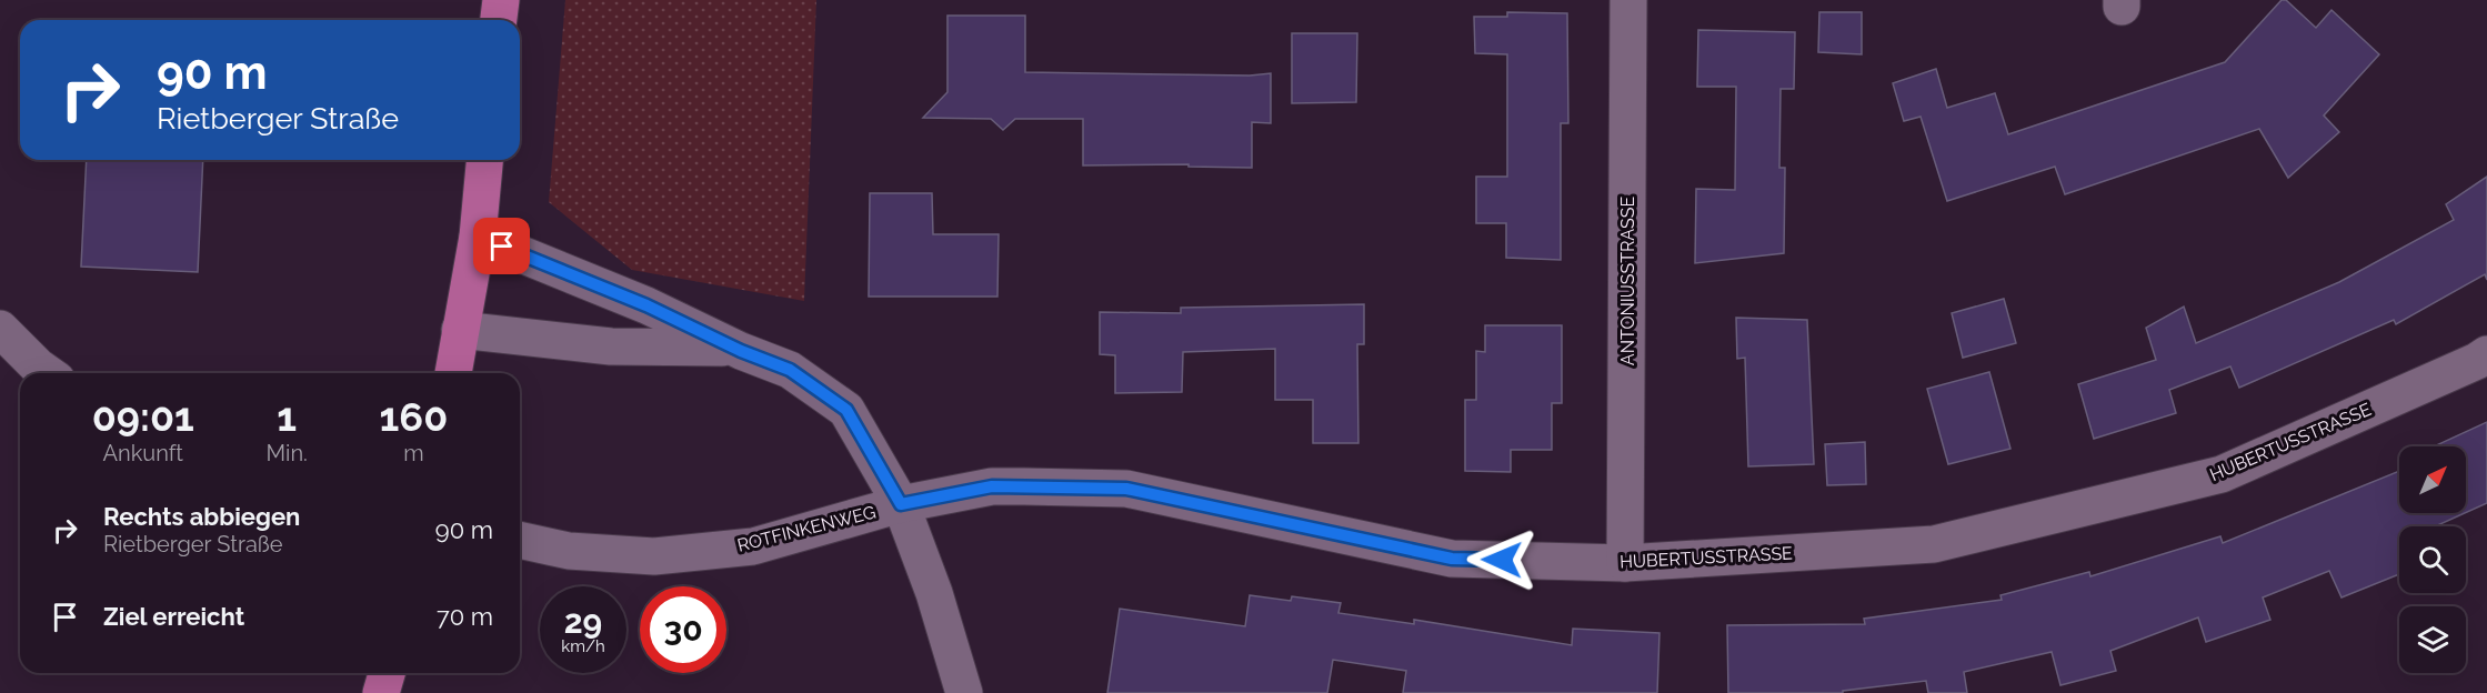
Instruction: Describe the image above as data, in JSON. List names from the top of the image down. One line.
{"streets":{"street":["ANTONIUSSTRASSE","HUBERTUSSTRASSE","ROTFINKENWEG"]},"crossings":[["ANTONIUSSTRASSE","HUBERTUSSTRASSE"],["HUBERTUSSTRASSE","ROTFINKENWEG"]],"north":"top right","page":{"turn":["90 m","Rietberger Straße"],"eta":["09:01","Ankunft","1","Min.","160","m"],"list":[{"name":"Rechts abbiegen","note":"Rietberger Straße","value":"90 m"},{"name":"Ziel erreicht","value":"70 m"}],"speed":"29 km/h","limit":"30"}}
